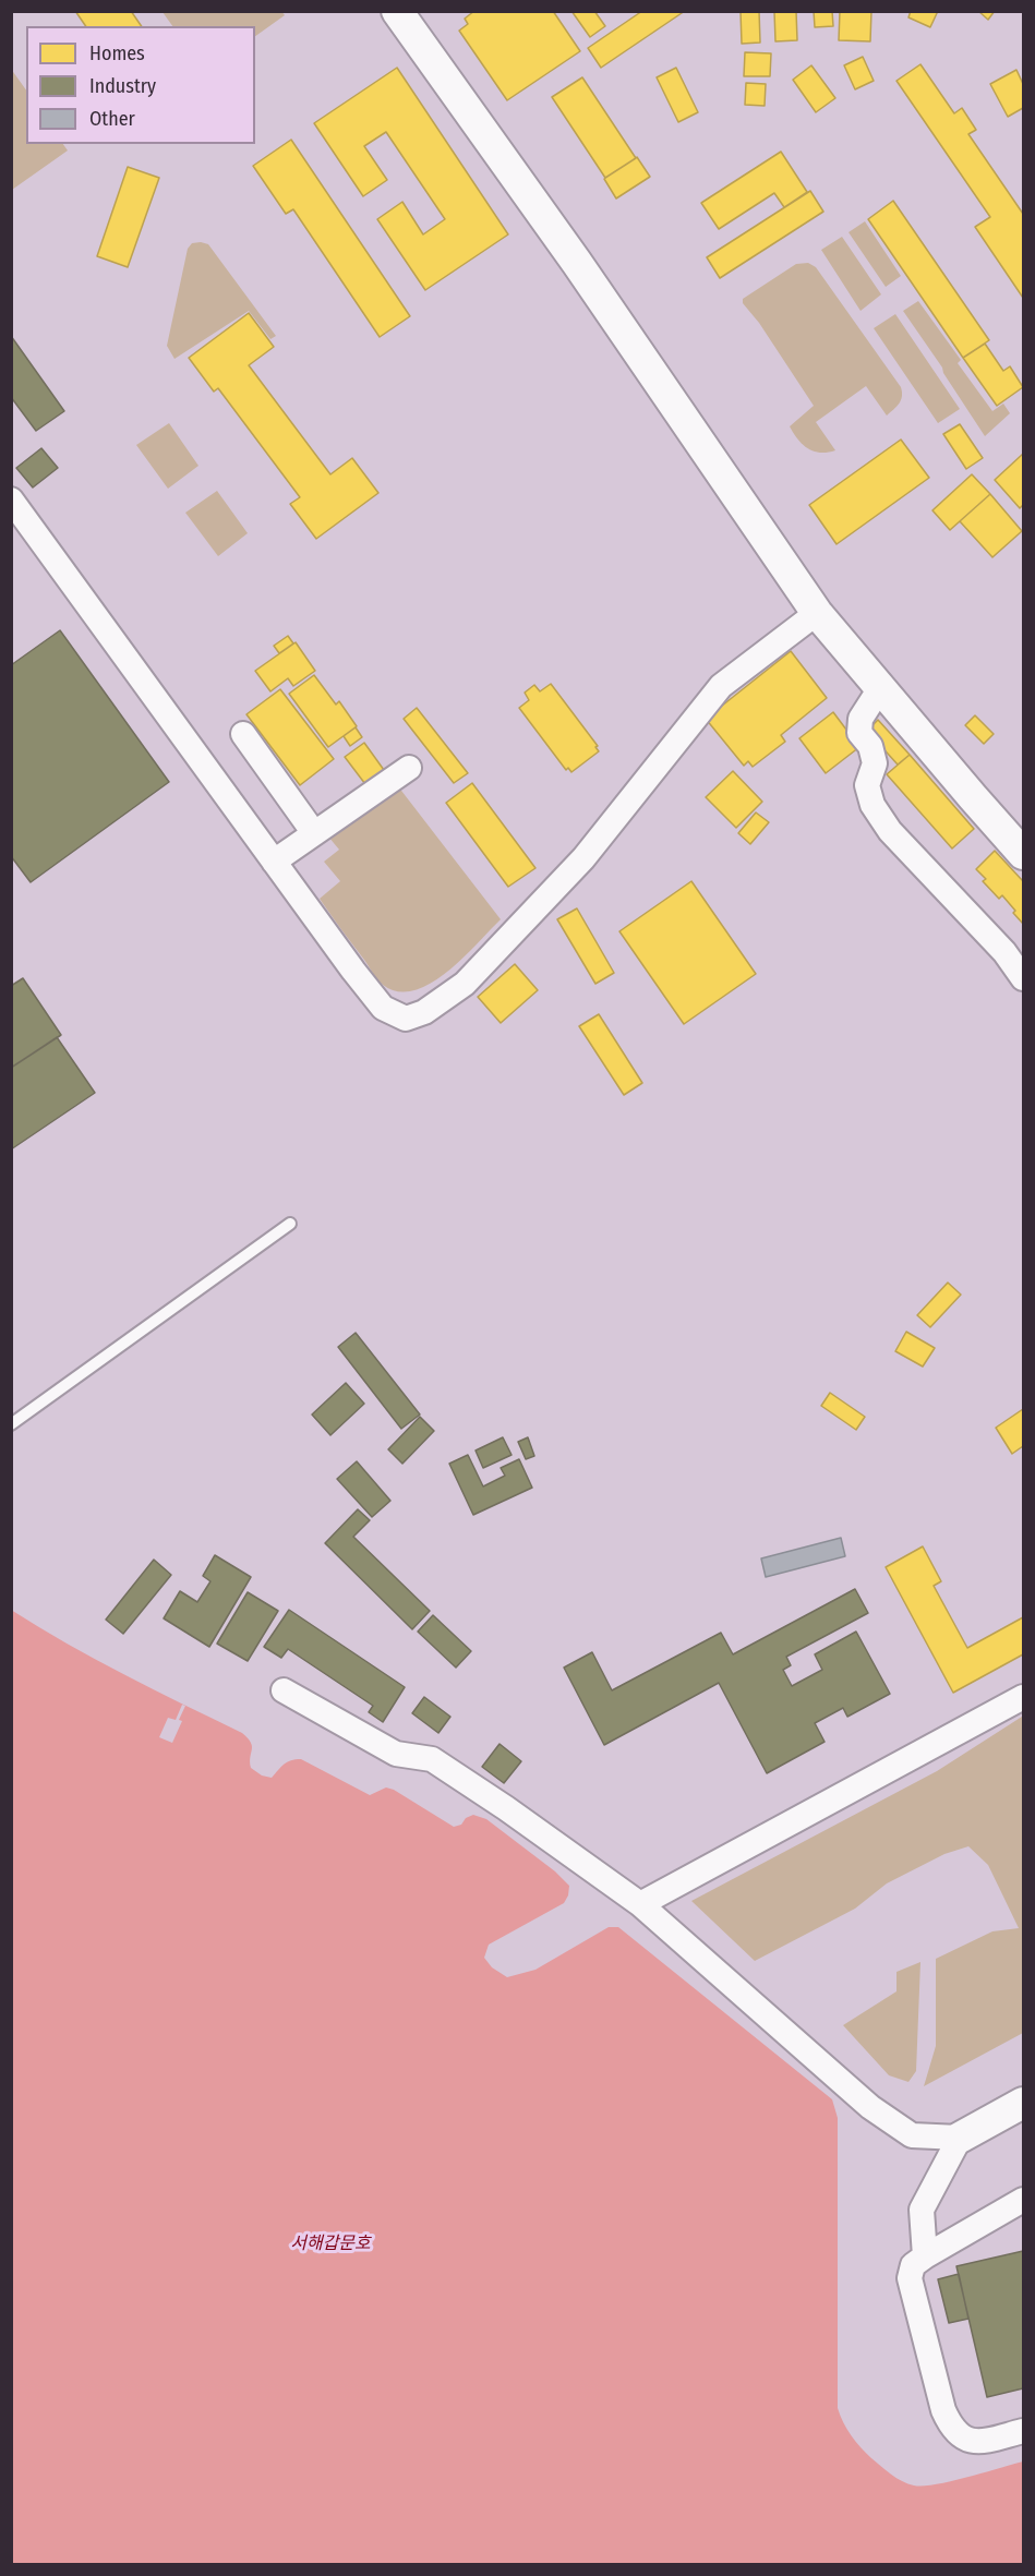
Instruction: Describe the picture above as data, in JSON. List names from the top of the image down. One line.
{"water":["서해갑문호"],"legend":["Homes","Industry","Other"]}
